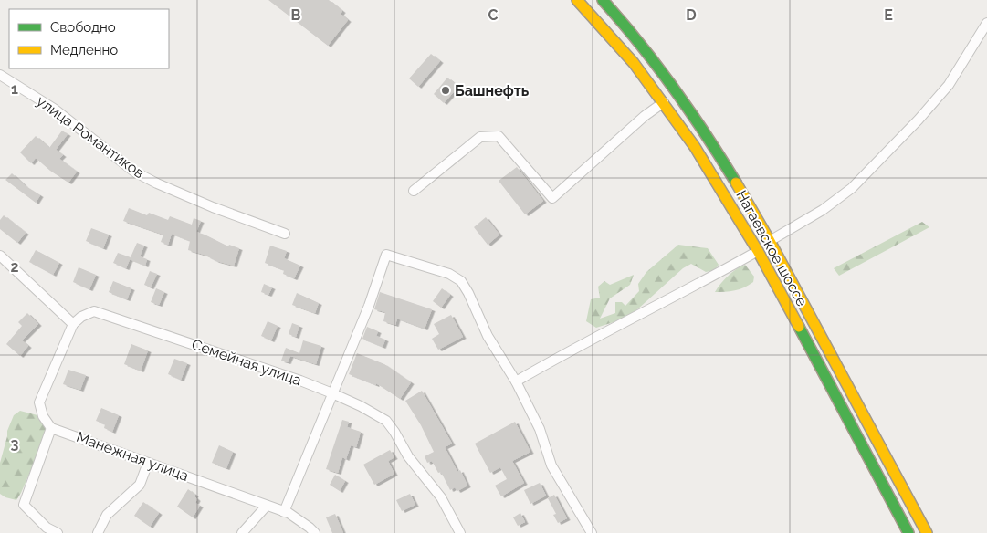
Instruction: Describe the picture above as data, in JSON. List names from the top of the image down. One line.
{"streets":{"main road":["Нагаевское шоссе"],"street":["улица Романтиков","Семейная улица","Манежная улица"]},"places":["Башнефть"],"legend":["Свободно","Медленно"],"grid":{"columns":["B","C","D","E"],"rows":["1","2","3"]}}
